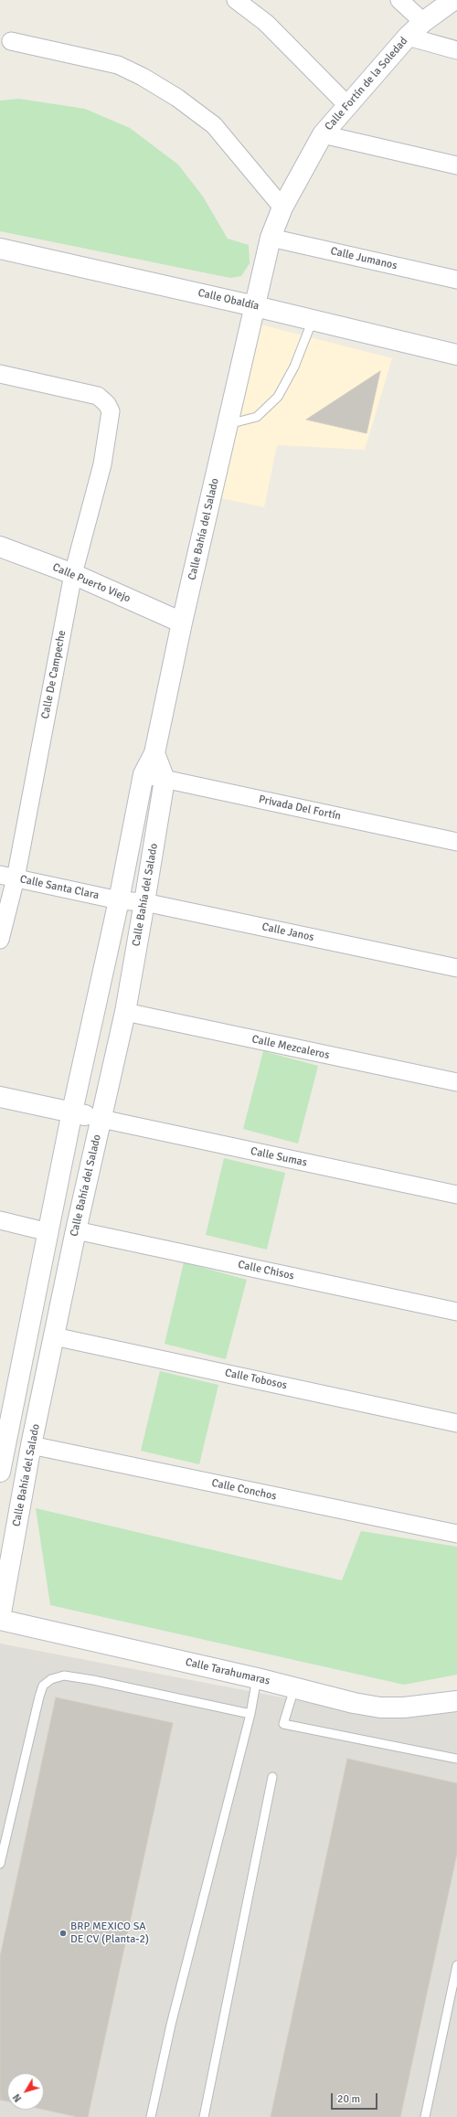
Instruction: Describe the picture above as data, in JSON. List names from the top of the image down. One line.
{"streets":{"street":["Calle Fortín de la Soledad","Calle Jumanos","Calle Obaldía","Calle Bahía del Salado","Calle Puerto Viejo","Calle De Campeche","Privada Del Fortín","Calle Santa Clara","Calle Janos","Calle Mezcaleros","Calle Sumas","Calle Chisos","Calle Tobosos","Calle Conchos","Calle Tarahumaras"]},"crossings":[["Calle Fortín de la Soledad","Calle Jumanos"],["Calle Fortín de la Soledad","Calle Obaldía"],["Calle Fortín de la Soledad","Calle Bahía del Salado"],["Calle Obaldía","Calle Bahía del Salado"],["Calle Bahía del Salado","Calle Puerto Viejo"],["Calle Bahía del Salado","Privada Del Fortín"],["Calle Bahía del Salado","Calle Santa Clara"],["Calle Bahía del Salado","Calle Janos"],["Calle Bahía del Salado","Calle Mezcaleros"],["Calle Bahía del Salado","Calle Sumas"],["Calle Bahía del Salado","Calle Chisos"],["Calle Bahía del Salado","Calle Tobosos"],["Calle Bahía del Salado","Calle Conchos"],["Calle Bahía del Salado","Calle Tarahumaras"],["Calle Puerto Viejo","Calle De Campeche"],["Calle De Campeche","Calle Santa Clara"],["Calle Santa Clara","Calle Janos"]],"places":["BRP MEXICO SA DE CV (Planta-2)"],"scale_bar":"20 m","north":"bottom left"}
